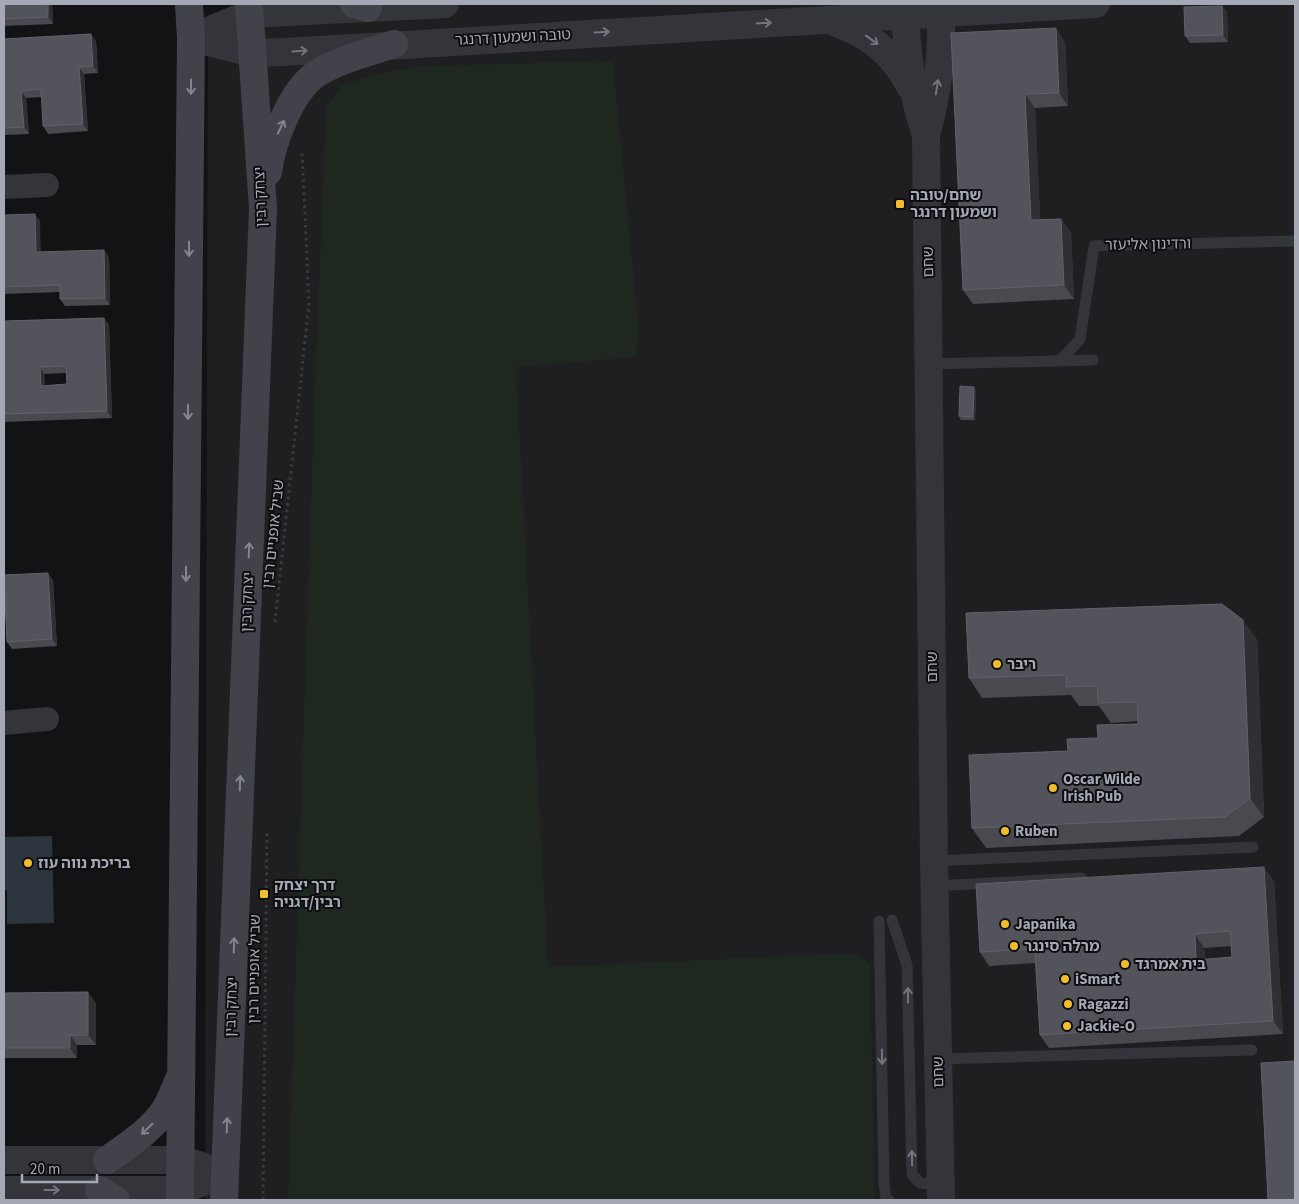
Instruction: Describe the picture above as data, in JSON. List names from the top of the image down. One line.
{"streets":{"main road":["יצחק רבין"],"street":["טובה ושמעון דרנגר","שחם"],"lane":["ורדינון אליעזר"],"path":["שביל אופניים רבין"]},"crossings":[["טובה ושמעון דרנגר","יצחק רבין"],["טובה ושמעון דרנגר","שחם"]],"places":{"transit":["שחם/טובה ושמעון דרנגר","דרך יצחק רבין/דגניה"],"other":["ריבר","Oscar Wilde Irish Pub","Ruben","בריכת נווה עוז","Japanika","מרלה סינגר","בית אמרגד","iSmart","Ragazzi","Jackie-O"]},"scale_bar":"20 m"}
